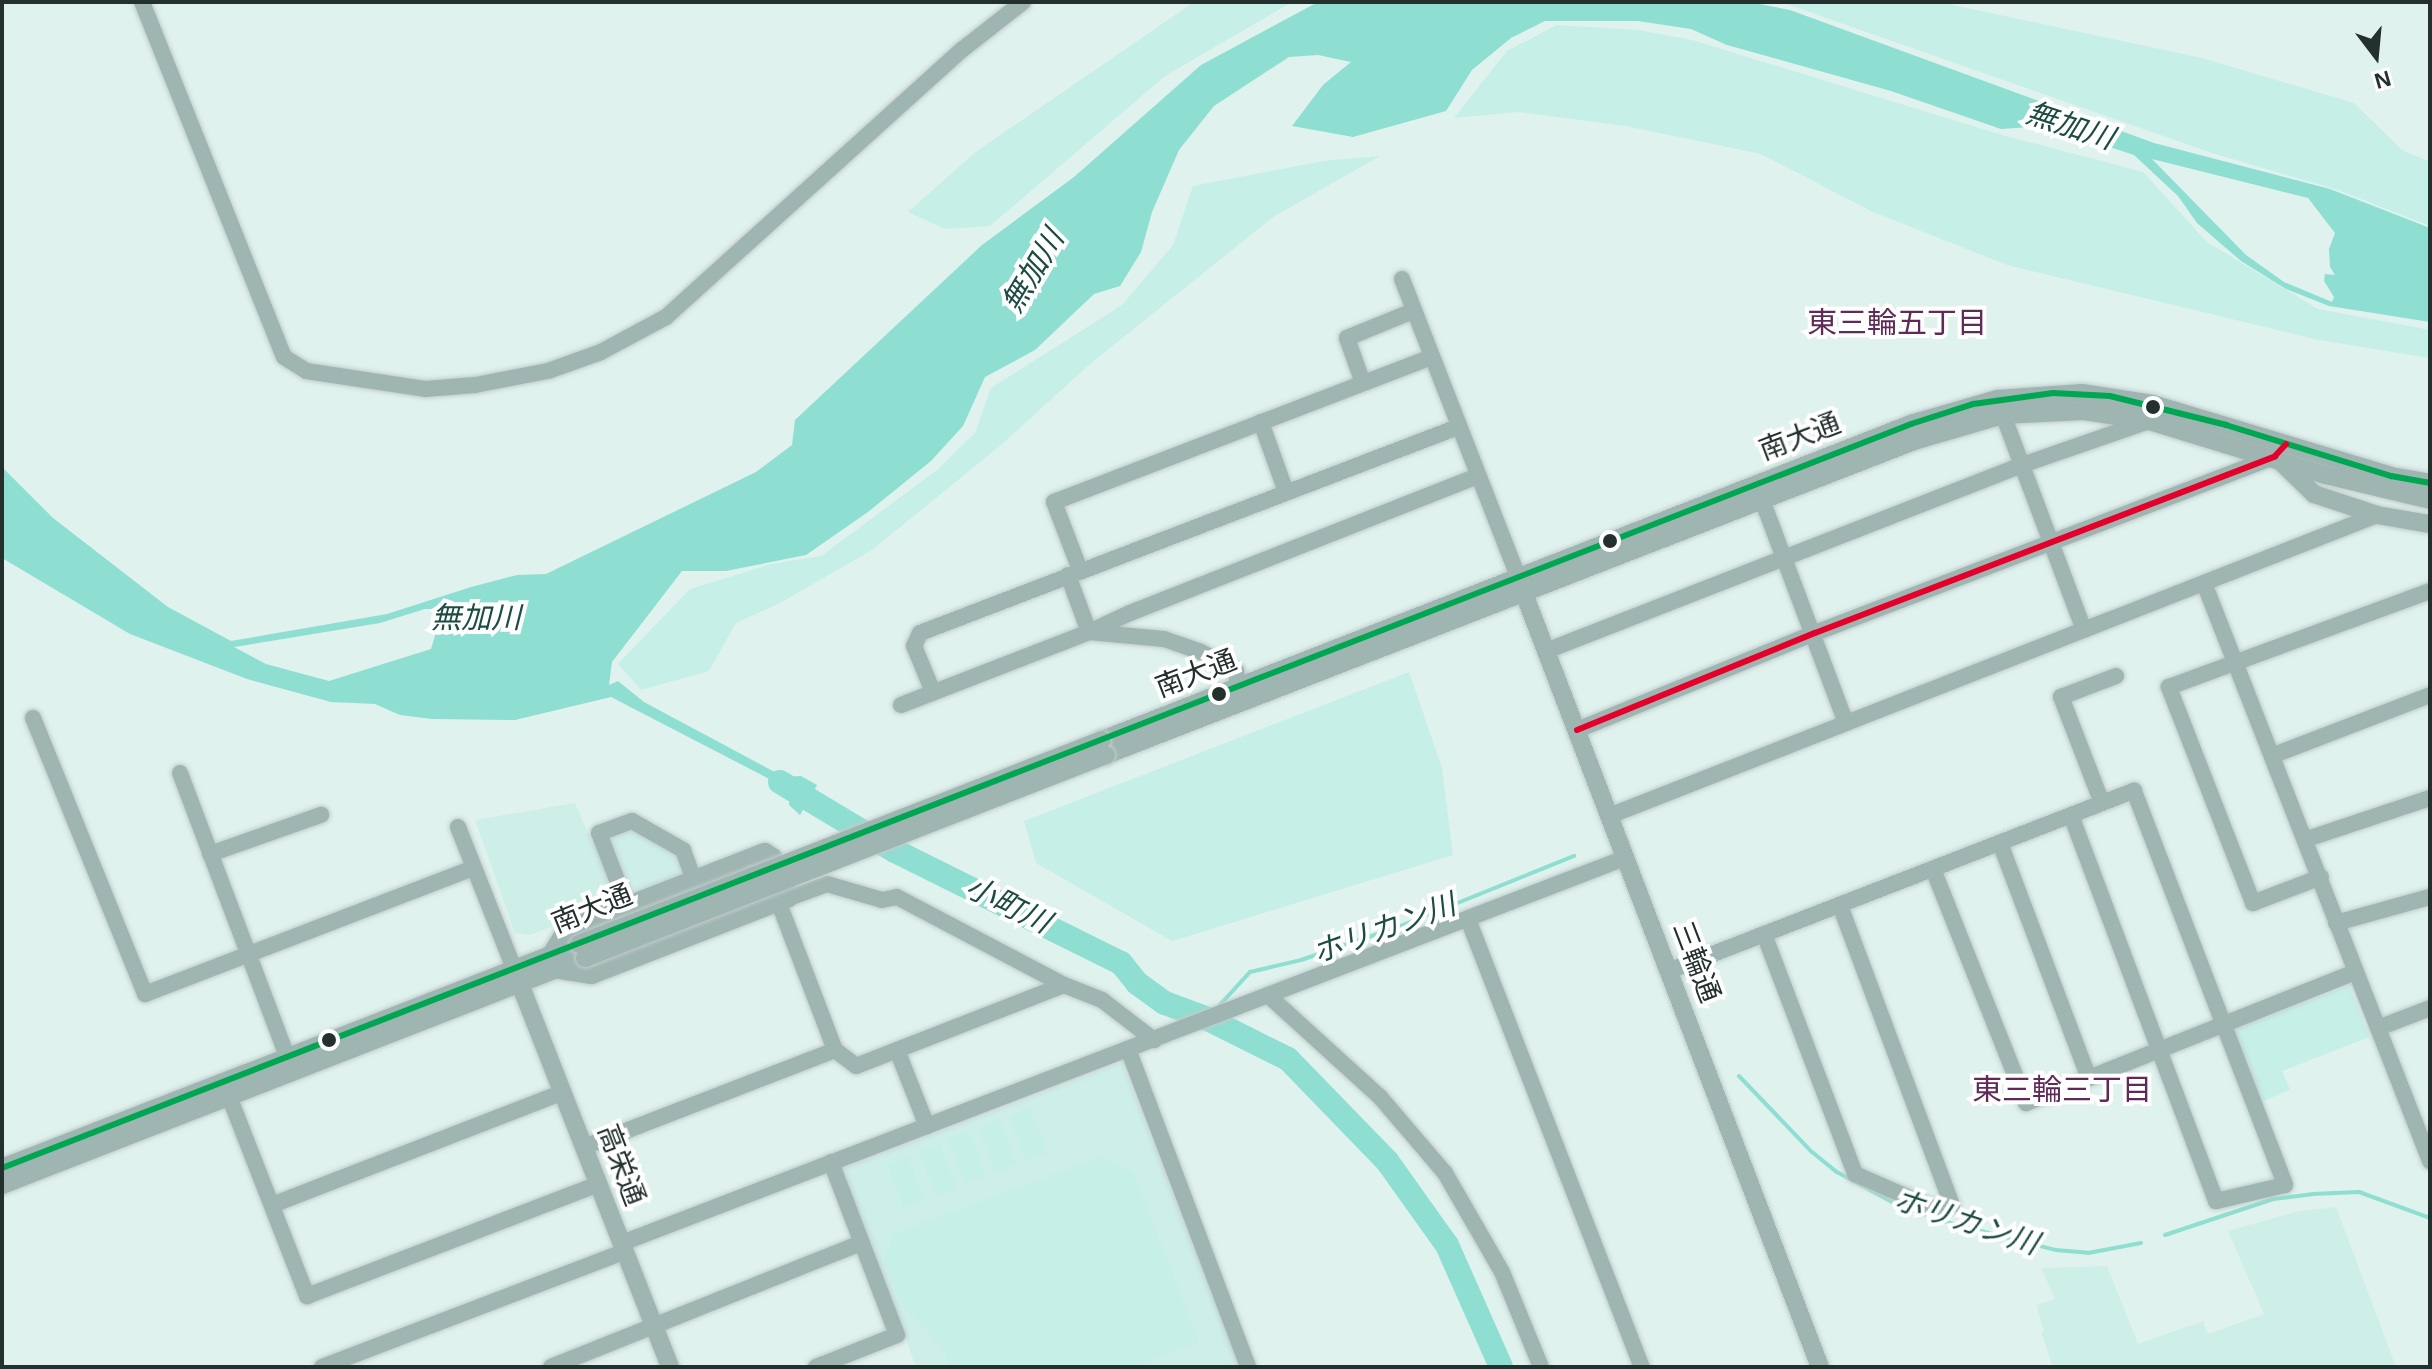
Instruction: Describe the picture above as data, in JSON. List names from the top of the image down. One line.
{"streets":{"street":["南大通","三輪通","高栄通"]},"crossings":[["南大通","三輪通"],["南大通","高栄通"]],"districts":["東三輪五丁目","東三輪三丁目"],"water":["無加川","小町川","ホリカン川"],"north":"bottom"}
